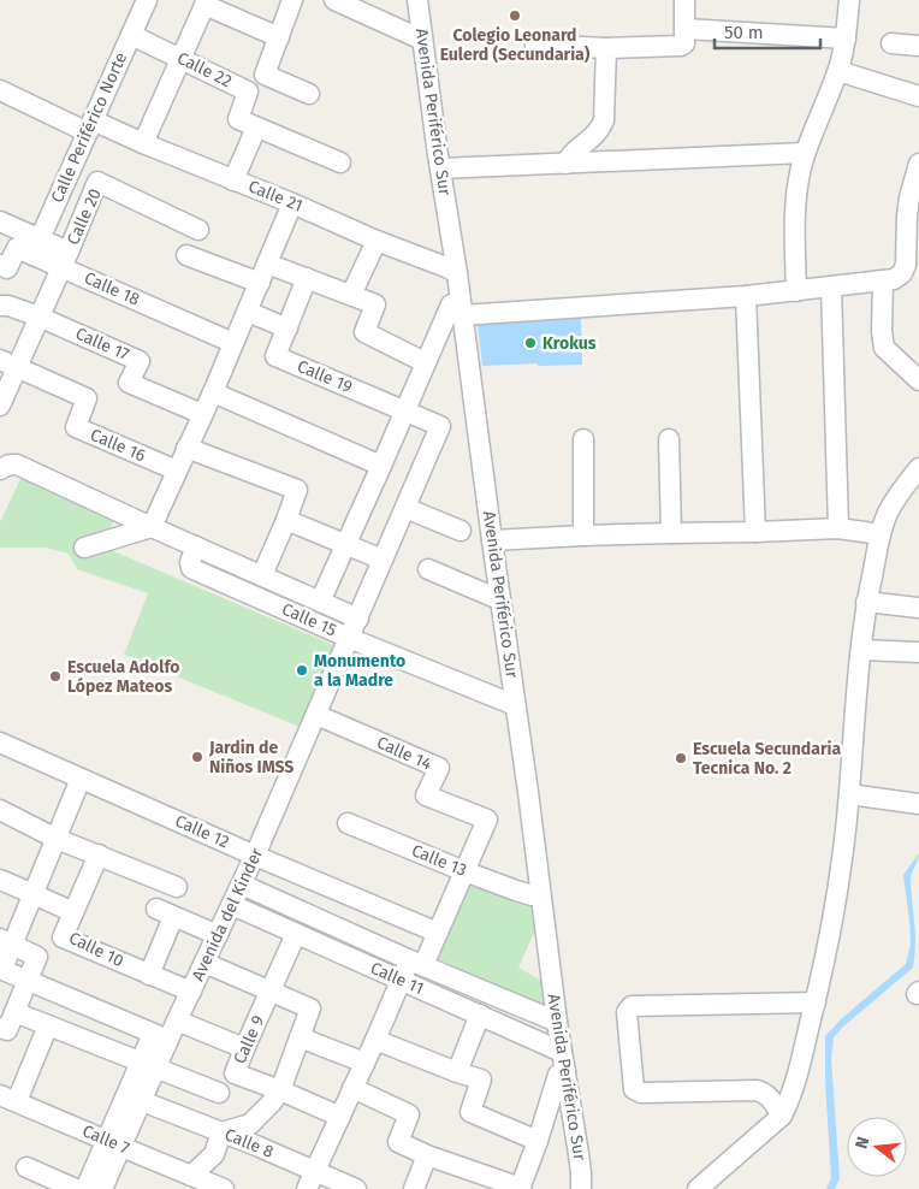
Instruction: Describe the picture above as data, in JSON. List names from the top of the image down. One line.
{"streets":{"street":["Calle 22","Avenida Periférico Sur","Calle Periférico Norte","Calle 21","Calle 20","Calle 18","Calle 17","Calle 19","Calle 16","Calle 15","Calle 14","Calle 12","Calle 13","Avenida del Kinder","Calle 10","Calle 11","Calle 9","Calle 7","Calle 8"]},"crossings":[["Calle 22","Calle Periférico Norte"],["Avenida Periférico Sur","Calle 21"],["Avenida Periférico Sur","Calle 15"],["Avenida Periférico Sur","Calle 11"],["Calle Periférico Norte","Calle 21"],["Calle Periférico Norte","Calle 20"],["Calle Periférico Norte","Calle 18"],["Calle 20","Calle 18"],["Calle 19","Avenida del Kinder"],["Calle 15","Avenida del Kinder"],["Calle 14","Calle 13"],["Calle 14","Avenida del Kinder"],["Calle 12","Avenida del Kinder"],["Avenida del Kinder","Calle 10"],["Avenida del Kinder","Calle 11"],["Avenida del Kinder","Calle 7"],["Avenida del Kinder","Calle 8"],["Calle 11","Calle 9"]],"places":["Colegio Leonard Eulerd (Secundaria)","Krokus","Monumento a la Madre","Escuela Adolfo López Mateos","Jardin de Niños IMSS","Escuela Secundaria Tecnica No. 2"],"scale_bar":"50 m","north":"left"}
